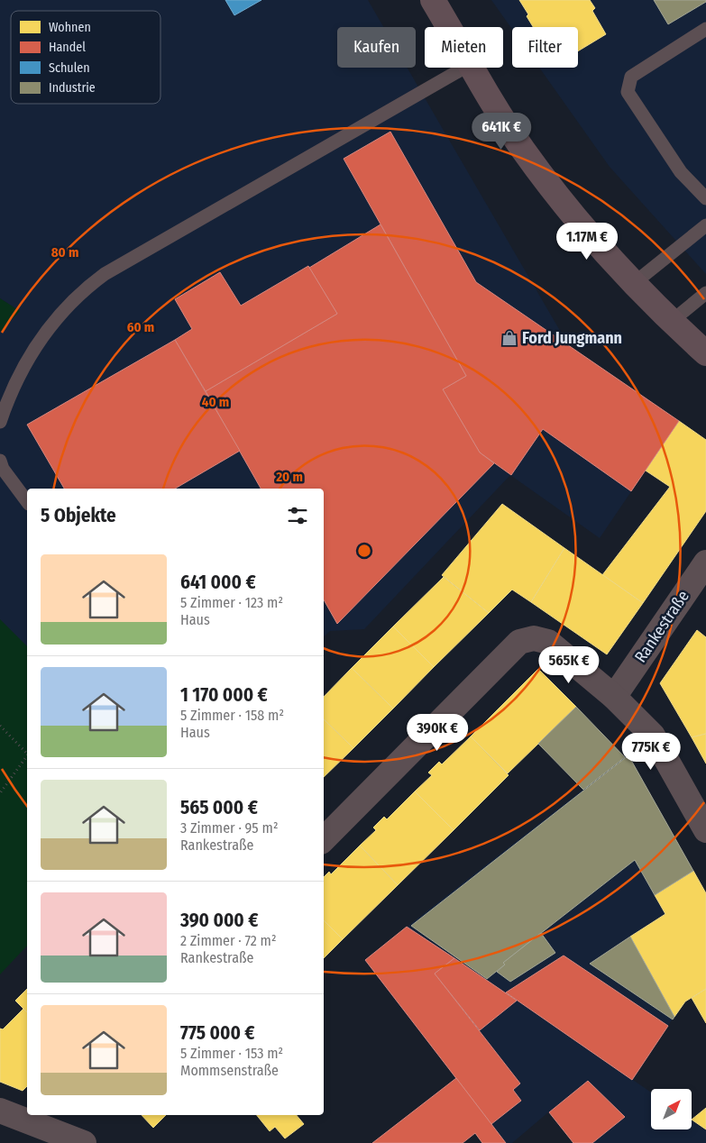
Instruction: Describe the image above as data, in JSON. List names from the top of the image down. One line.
{"streets":{"street":["Rankestraße"]},"places":{"shop":["Ford Jungmann"]},"legend":["Wohnen","Handel","Schulen","Industrie"],"north":"top right","page":{"chip":["Kaufen","Mieten","Filter"],"price":["641K €","1.17M €","565K €","390K €","775K €"],"heading":"5 Objekte","list":[{"name":"641 000 €","note":"5 Zimmer · 123 m² · Haus"},{"name":"1 170 000 €","note":"5 Zimmer · 158 m² · Haus"},{"name":"565 000 €","note":"3 Zimmer · 95 m² · Rankestraße"},{"name":"390 000 €","note":"2 Zimmer · 72 m² · Rankestraße"},{"name":"775 000 €","note":"5 Zimmer · 153 m² · Mommsenstraße"}]},"rings":["80 m","60 m","40 m","20 m"]}
